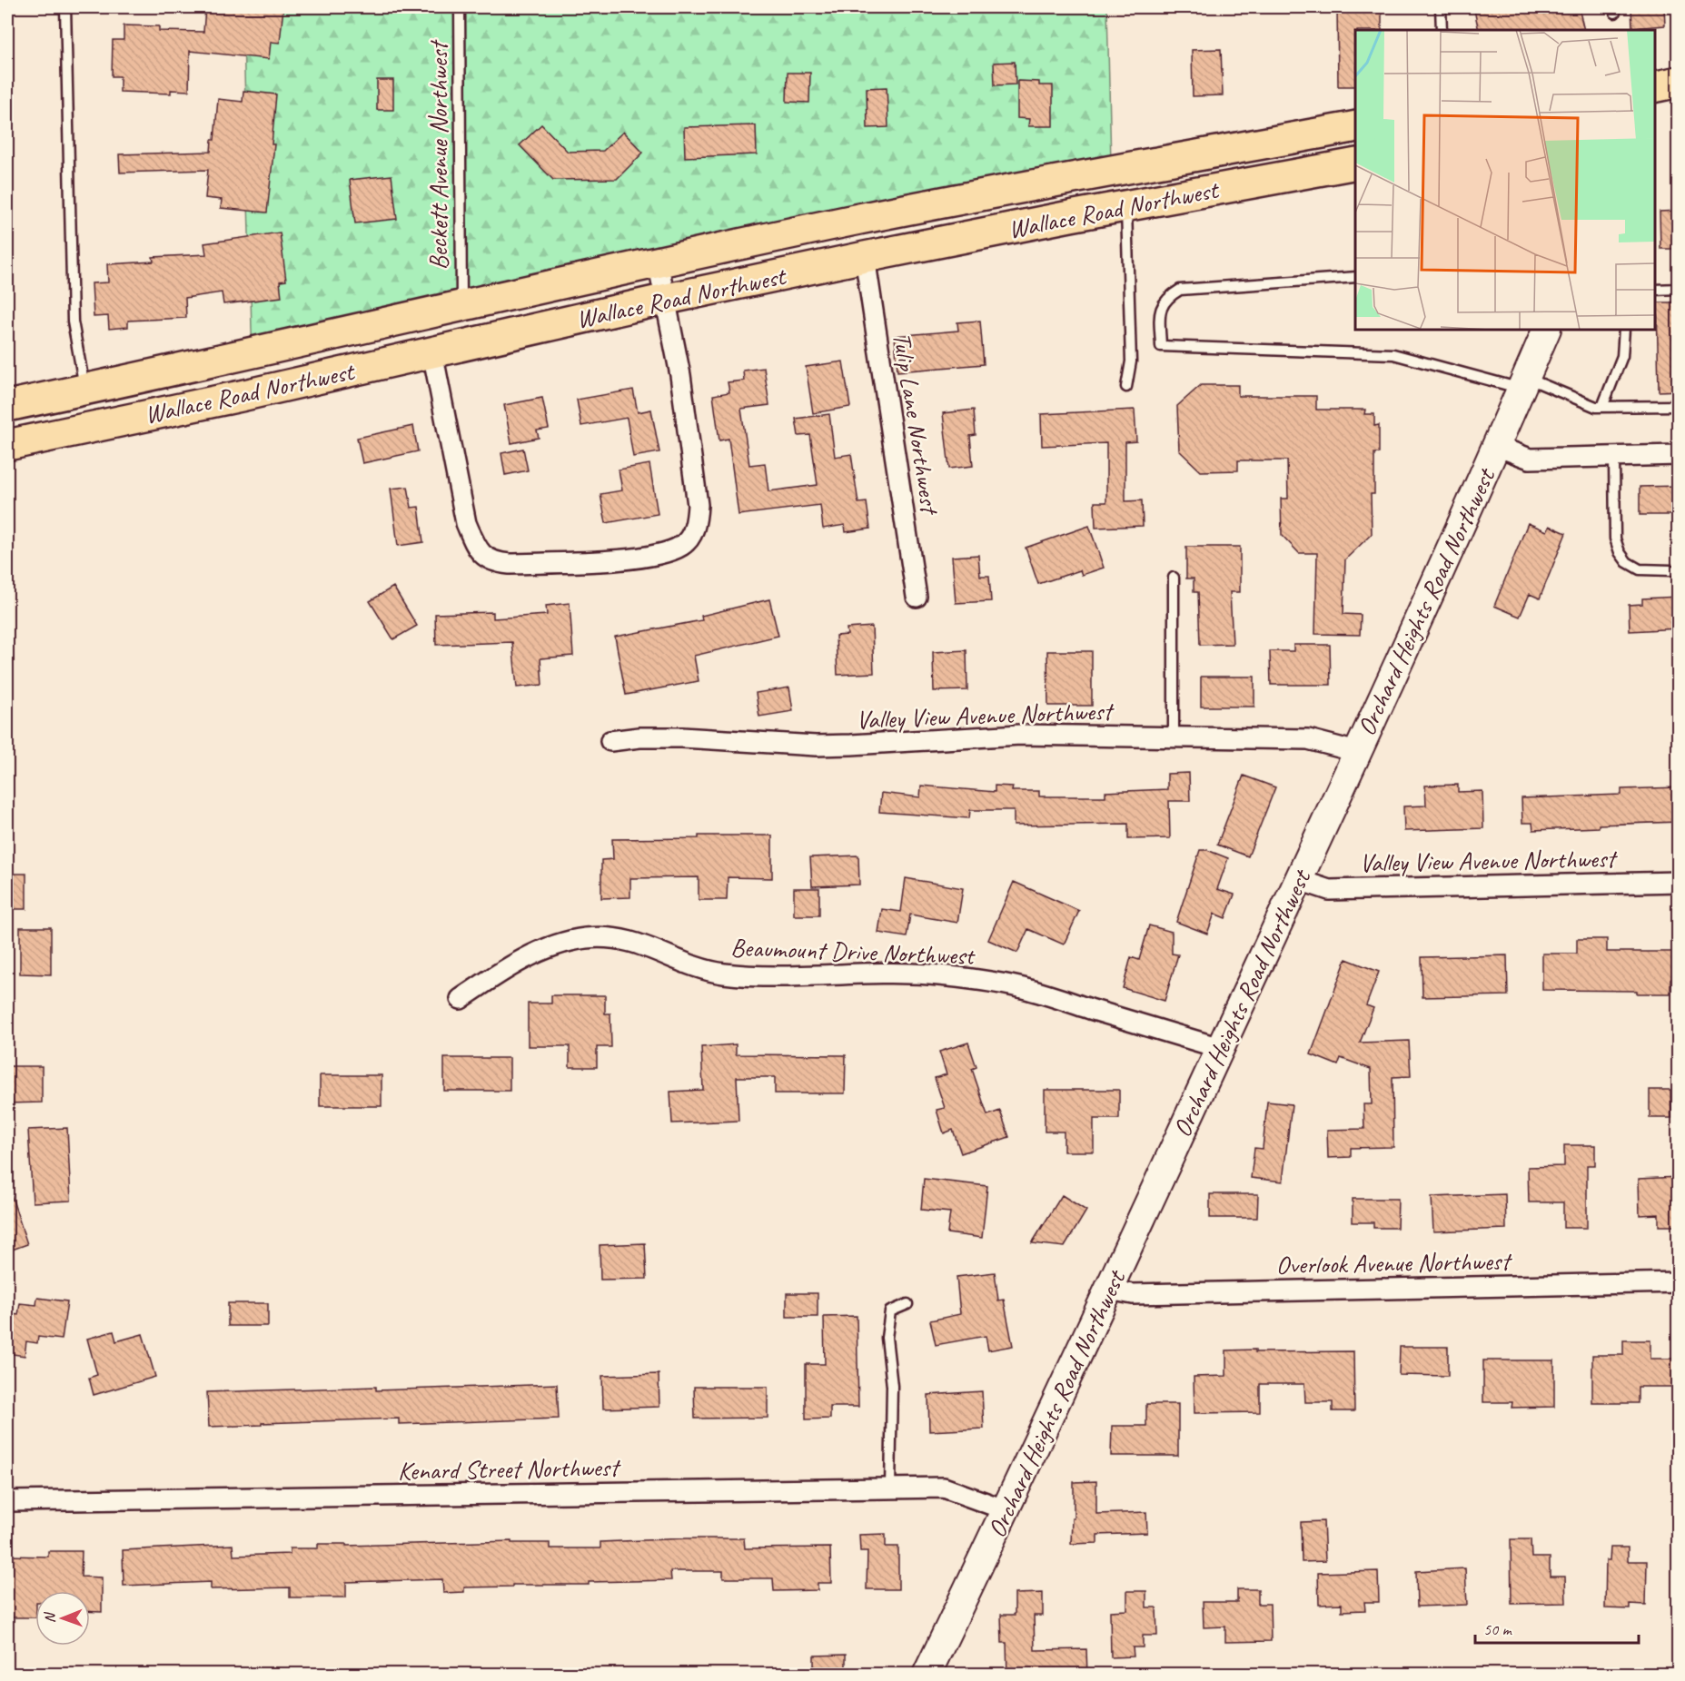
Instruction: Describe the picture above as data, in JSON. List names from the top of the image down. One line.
{"streets":{"main road":["Wallace Road Northwest","Orchard Heights Road Northwest"],"street":["Tulip Lane Northwest","Valley View Avenue Northwest","Beaumount Drive Northwest","Overlook Avenue Northwest","Kenard Street Northwest"],"lane":["Beckett Avenue Northwest"]},"crossings":[["Beckett Avenue Northwest","Wallace Road Northwest"],["Wallace Road Northwest","Tulip Lane Northwest"],["Orchard Heights Road Northwest","Valley View Avenue Northwest"],["Orchard Heights Road Northwest","Beaumount Drive Northwest"],["Orchard Heights Road Northwest","Overlook Avenue Northwest"],["Orchard Heights Road Northwest","Kenard Street Northwest"]],"scale_bar":"50 m","north":"left"}
